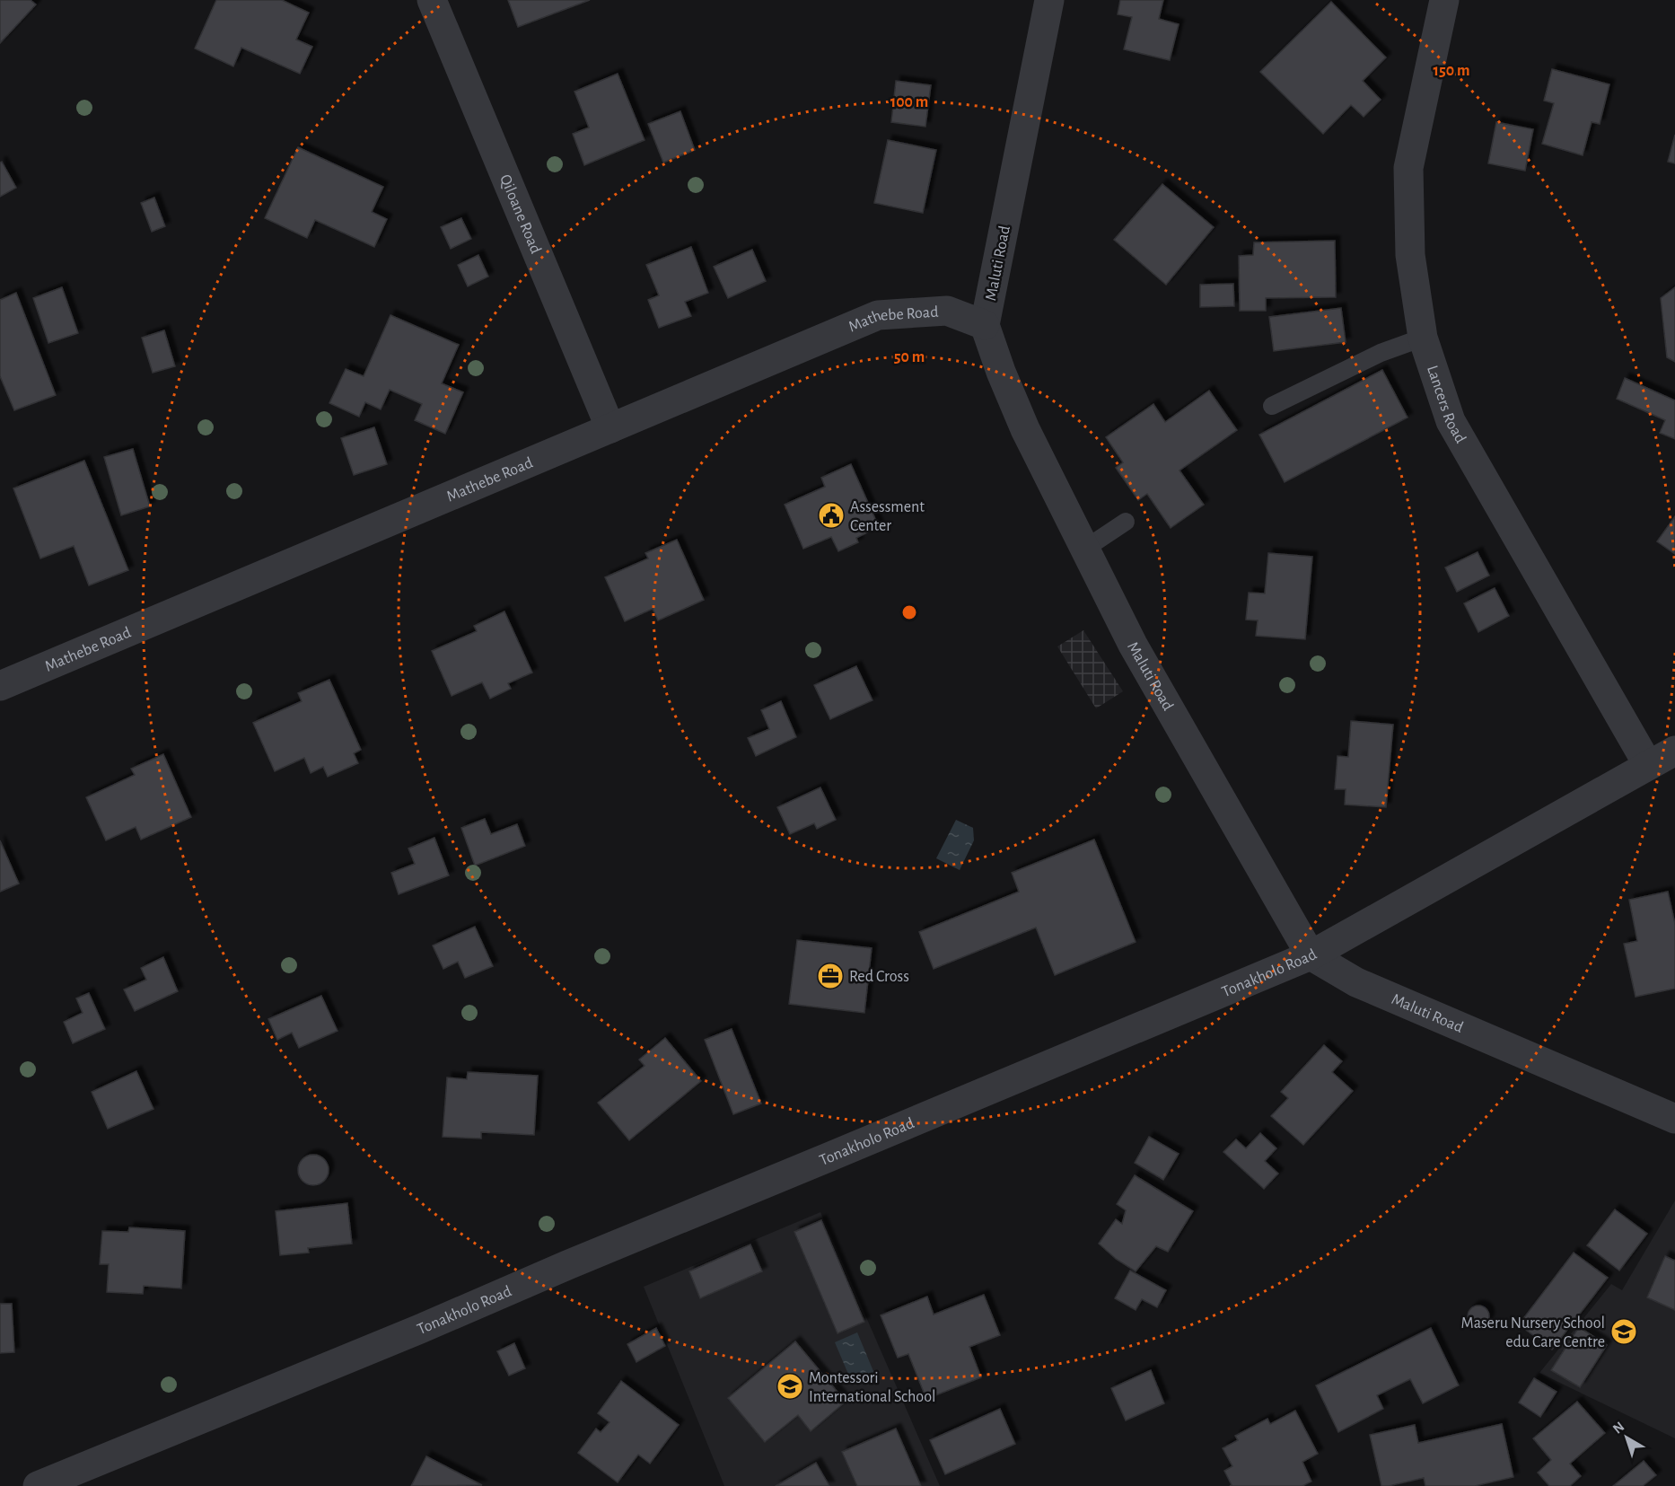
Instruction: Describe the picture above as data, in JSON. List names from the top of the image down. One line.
{"streets":{"street":["Qiloane Road","Maluti Road","Mathebe Road","Lancers Road","Tonakholo Road"]},"crossings":[["Qiloane Road","Mathebe Road"],["Maluti Road","Mathebe Road"],["Maluti Road","Tonakholo Road"],["Lancers Road","Tonakholo Road"]],"places":{"public building":["Assessment Center"],"office":["Red Cross"],"school or university":["Maseru Nursery School edu Care Centre","Montessori International School"]},"north":"top left","rings":["150 m","100 m","50 m"]}
